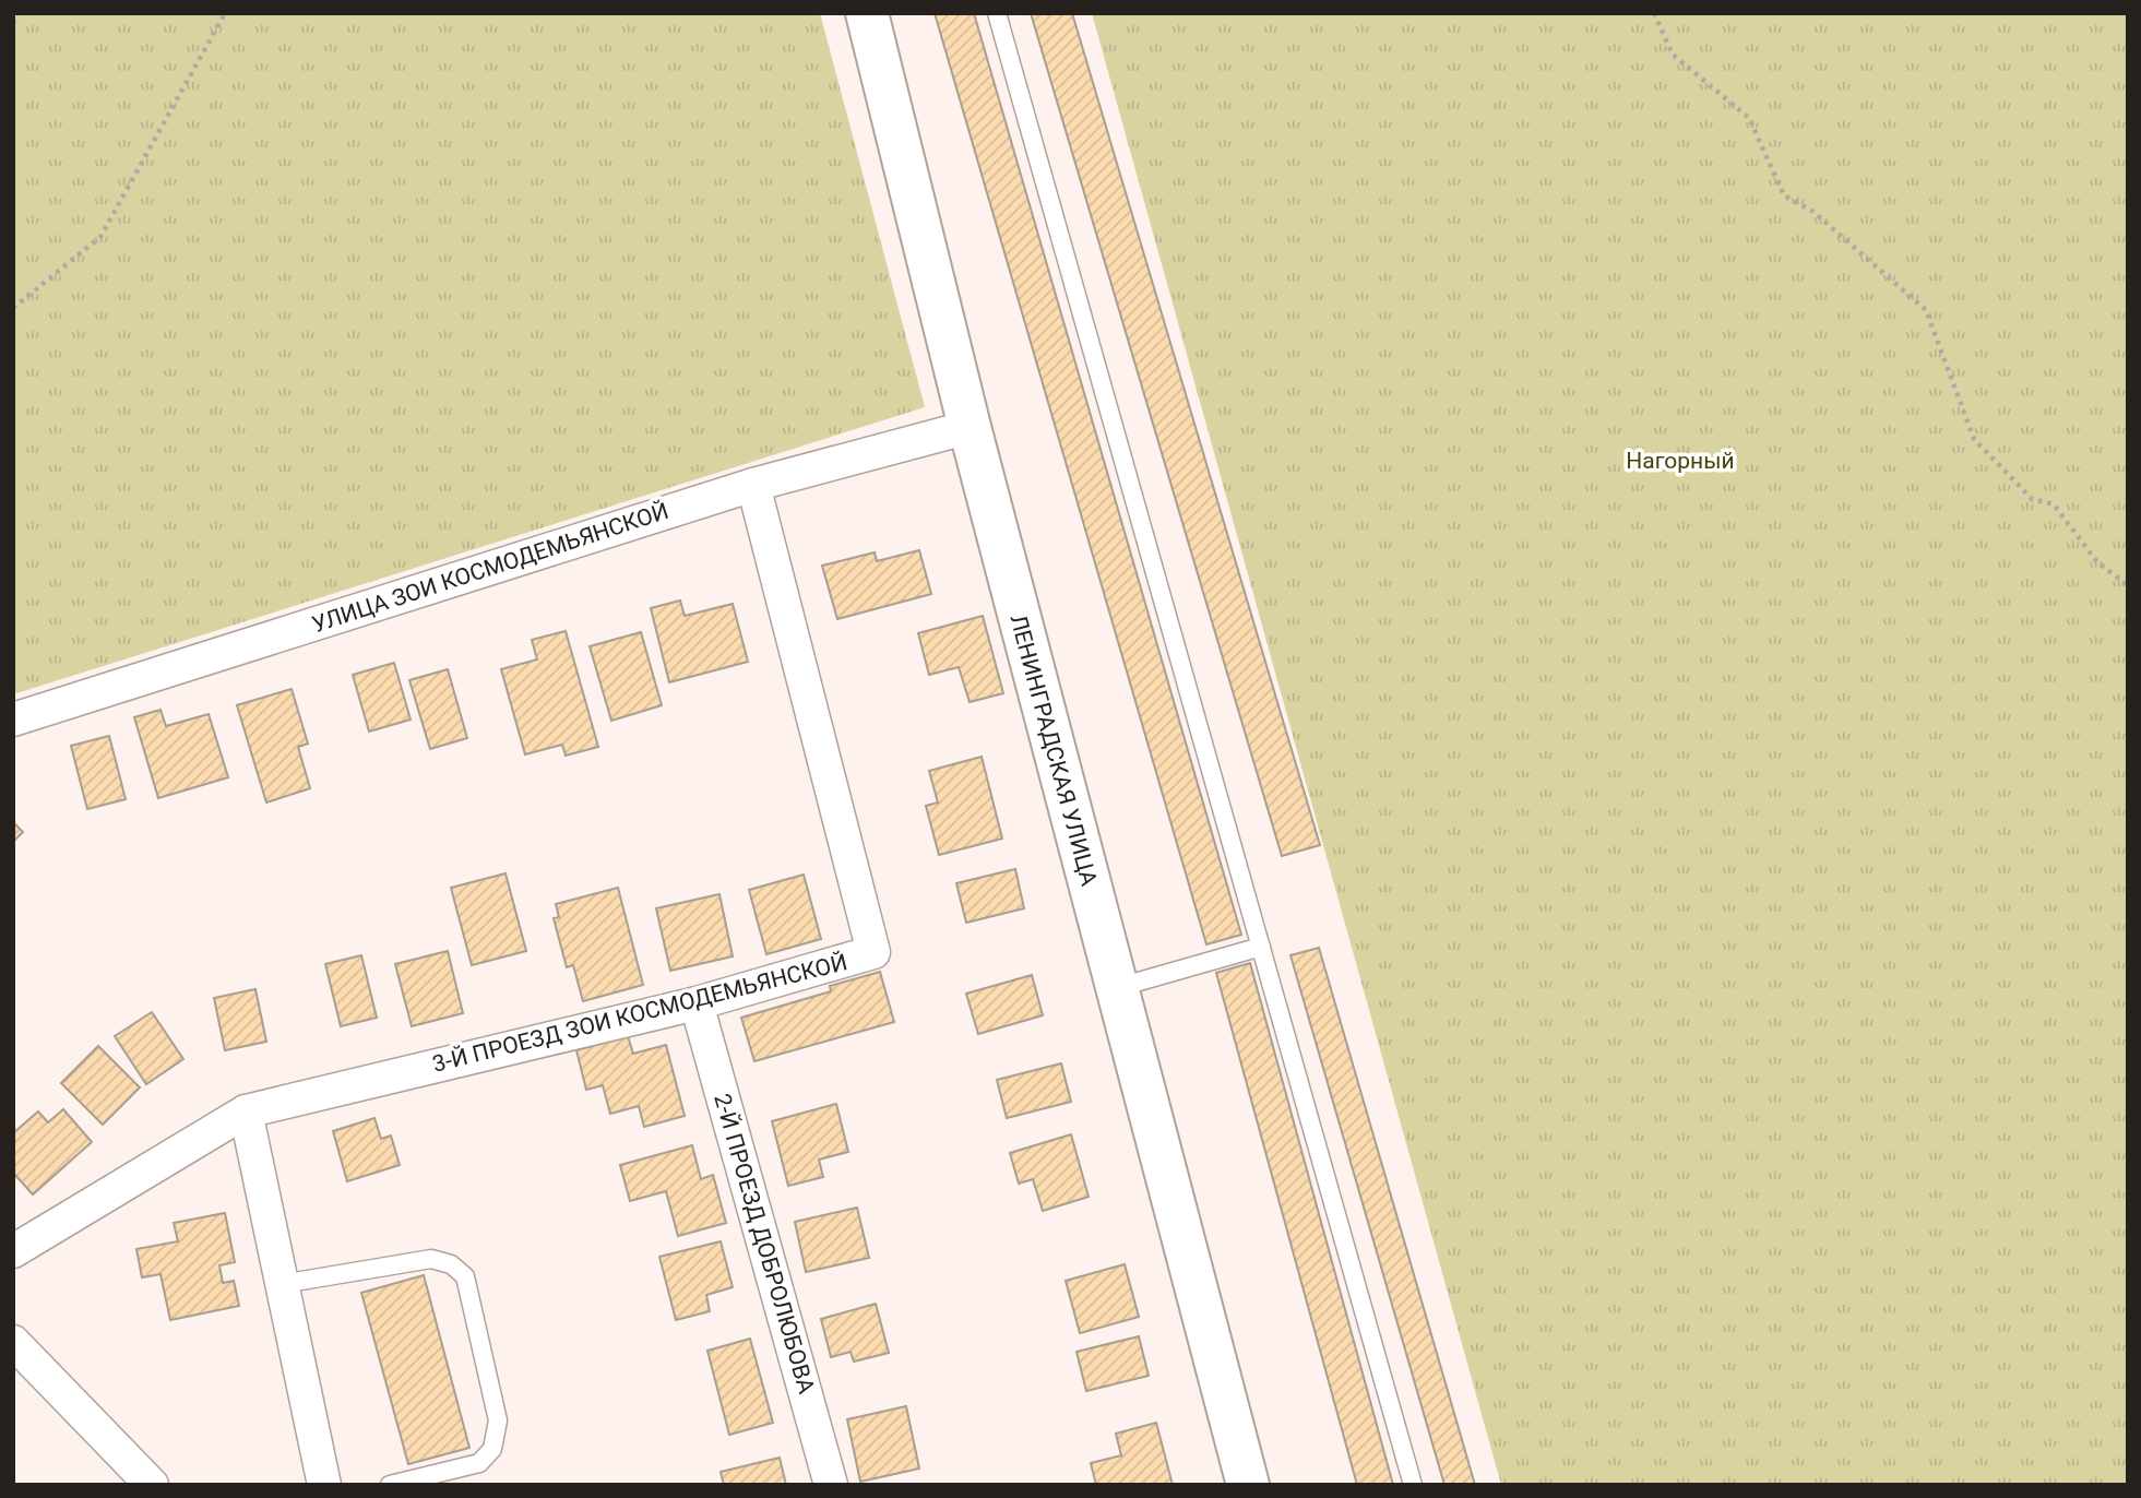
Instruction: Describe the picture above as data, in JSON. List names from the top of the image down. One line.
{"streets":{"street":["УЛИЦА ЗОИ КОСМОДЕМЬЯНСКОЙ","ЛЕНИНГРАДСКАЯ УЛИЦА","3-Й ПРОЕЗД ЗОИ КОСМОДЕМЬЯНСКОЙ","2-Й ПРОЕЗД ДОБРОЛЮБОВА"]},"crossings":[["УЛИЦА ЗОИ КОСМОДЕМЬЯНСКОЙ","ЛЕНИНГРАДСКАЯ УЛИЦА"],["УЛИЦА ЗОИ КОСМОДЕМЬЯНСКОЙ","3-Й ПРОЕЗД ЗОИ КОСМОДЕМЬЯНСКОЙ"],["3-Й ПРОЕЗД ЗОИ КОСМОДЕМЬЯНСКОЙ","2-Й ПРОЕЗД ДОБРОЛЮБОВА"]],"parks":["Нагорный"]}
